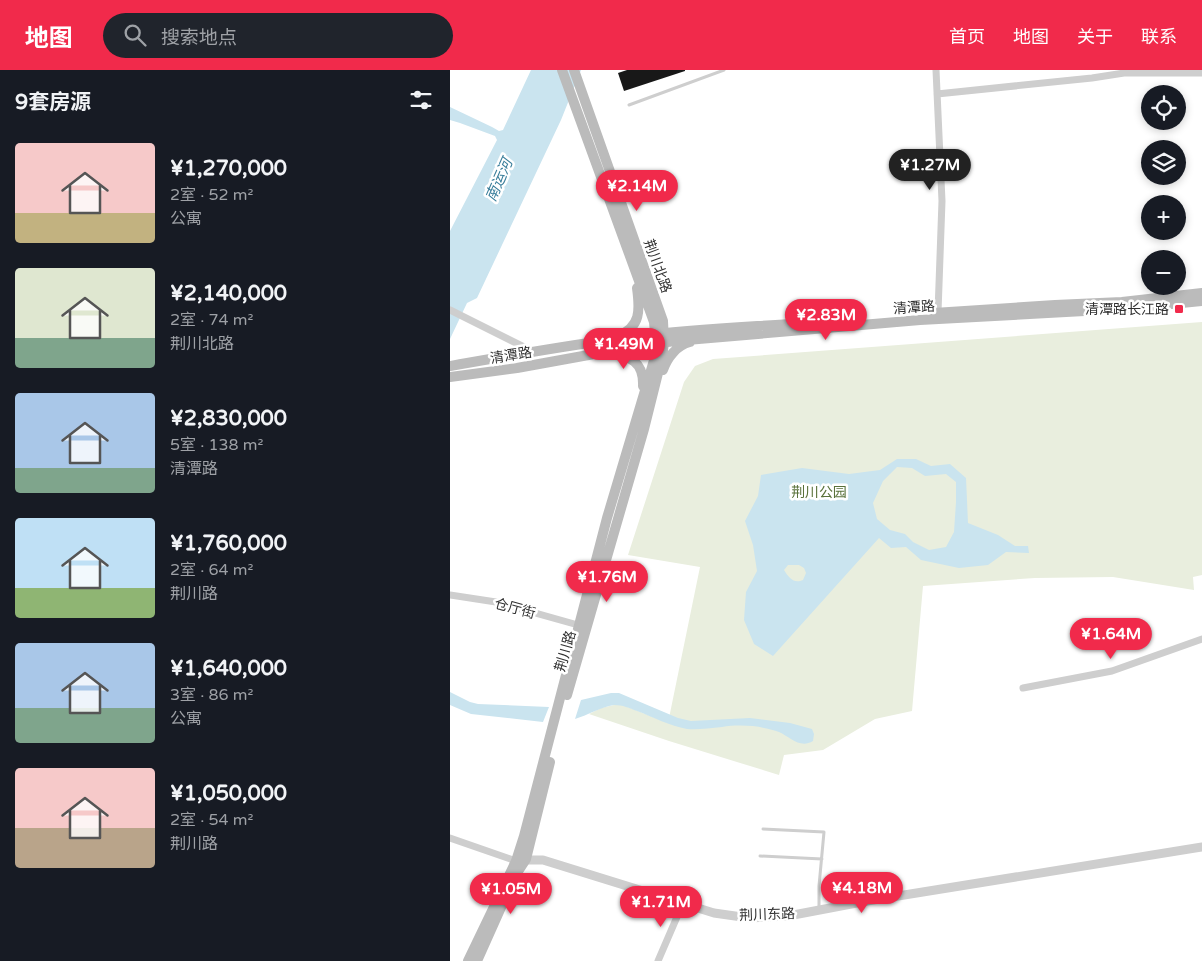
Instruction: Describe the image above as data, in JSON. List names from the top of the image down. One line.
{"streets":{"main road":["荆川北路","清潭路","荆川路"],"street":["仓厅街","荆川东路"]},"crossings":[["荆川北路","清潭路"],["荆川北路","荆川路"],["清潭路","荆川路"],["仓厅街","荆川路"],["荆川路","荆川东路"]],"water":["南运河"],"parks":["荆川公园"],"places":{"transit":["清潭路长江路"]},"page":{"header":"地图","search":"搜索地点","nav":["首页","地图","关于","联系"],"heading":"9套房源","map_buttons":["+","−"],"list":[{"name":"¥1,270,000","note":"2室 · 52 m² · 公寓"},{"name":"¥2,140,000","note":"2室 · 74 m² · 荆川北路"},{"name":"¥2,830,000","note":"5室 · 138 m² · 清潭路"},{"name":"¥1,760,000","note":"2室 · 64 m² · 荆川路"},{"name":"¥1,640,000","note":"3室 · 86 m² · 公寓"},{"name":"¥1,050,000","note":"2室 · 54 m² · 荆川路"}],"price":["¥1.27M","¥2.14M","¥2.83M","¥1.49M","¥1.76M","¥1.64M","¥4.18M","¥1.05M","¥1.71M"]}}
